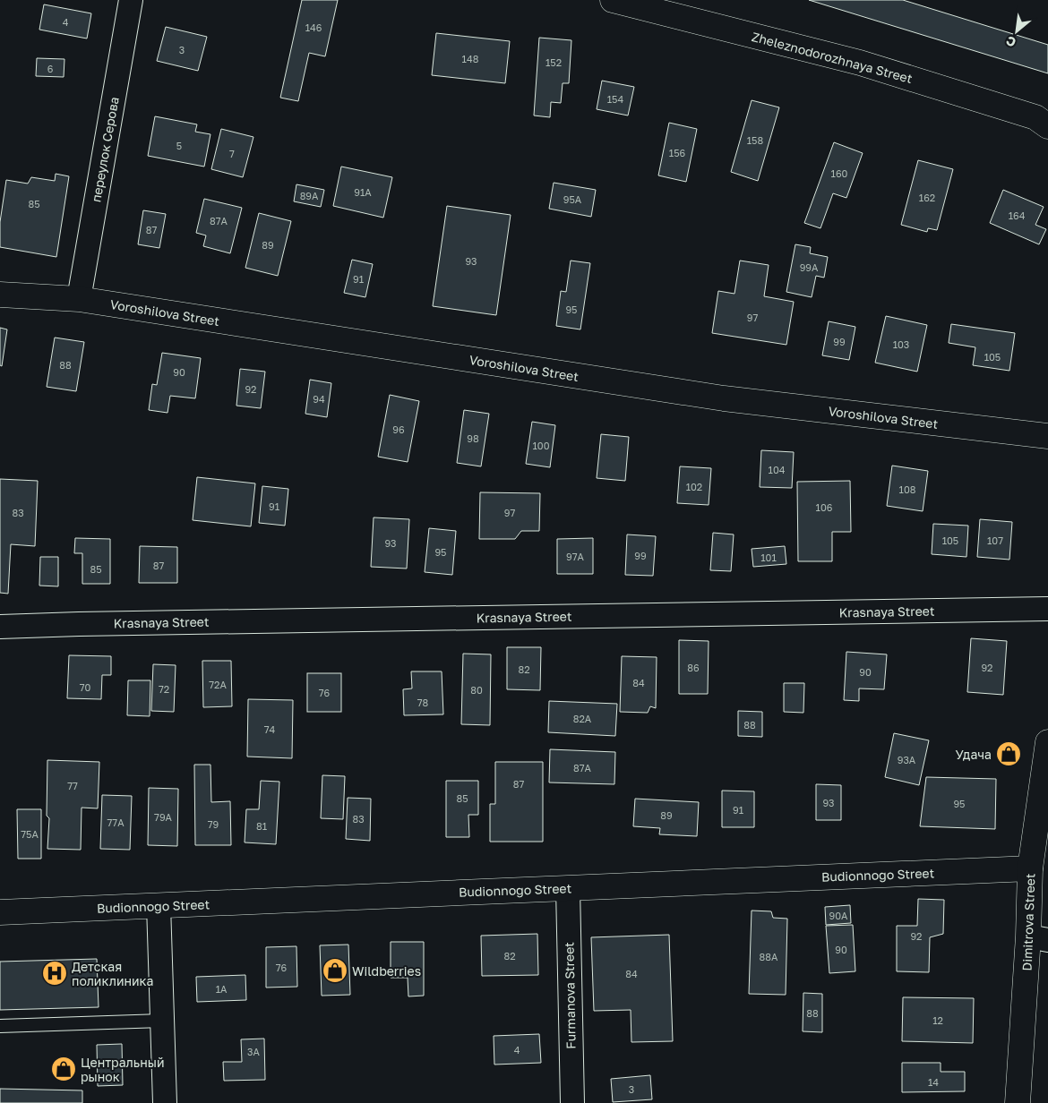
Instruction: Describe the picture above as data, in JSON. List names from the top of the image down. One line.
{"streets":{"street":["Zheleznodorozhnaya Street","переулок Серова","Voroshilova Street","Krasnaya Street","Budionnogo Street","Dimitrova Street","Furmanova Street"]},"crossings":[["переулок Серова","Voroshilova Street"],["Budionnogo Street","Dimitrova Street"],["Budionnogo Street","Furmanova Street"]],"places":{"shop":["Удача","Wildberries","Центральный рынок"],"hospital":["Детская поликлиника"]},"house_numbers":["4","146","3","148","152","6","154","158","5","156","7","160","91А","89А","162","95А","85","164","87А","87","89","93","99А","91","95","97","99","103","105","88","90","92","94","96","98","100","104","102","108","91","106","83","97","105","107","93","95","99","97А","101","87","85","86","92","82","90","84","72А","70","72","80","76","78","82А","88","74","93А","87А","87","77","85","93","95","91","89","79А","83","77А","79","81","75А","90А","92","90","82","88А","76","84","1А","88","12","4","3А","14","3"],"north":"bottom left"}
